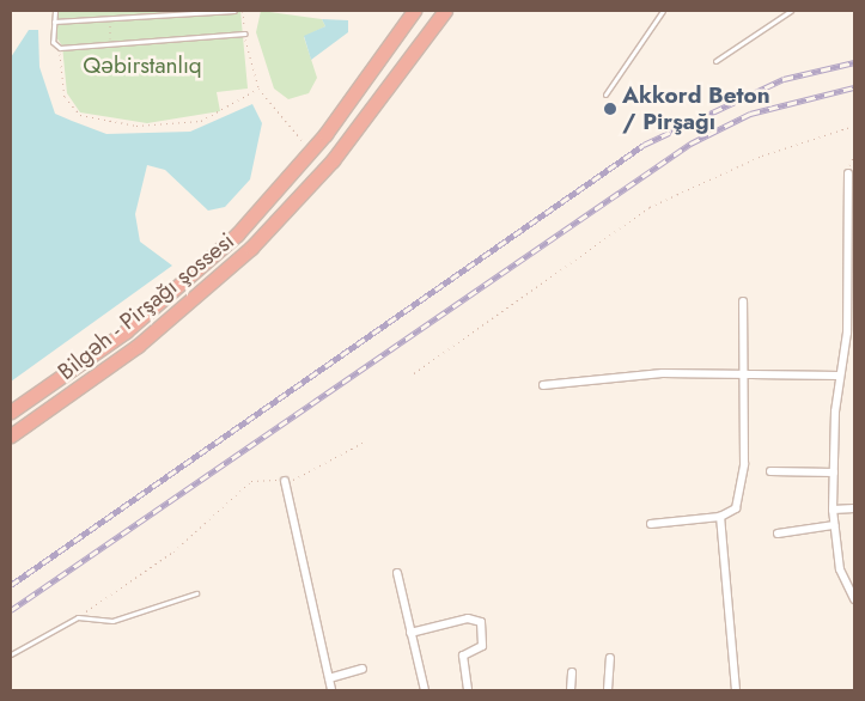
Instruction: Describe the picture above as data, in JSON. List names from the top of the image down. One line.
{"streets":{"highway":["Bilgəh - Pirşağı şossesi"]},"parks":["Qəbirstanlıq"],"places":["Akkord Beton / Pirşağı"]}
